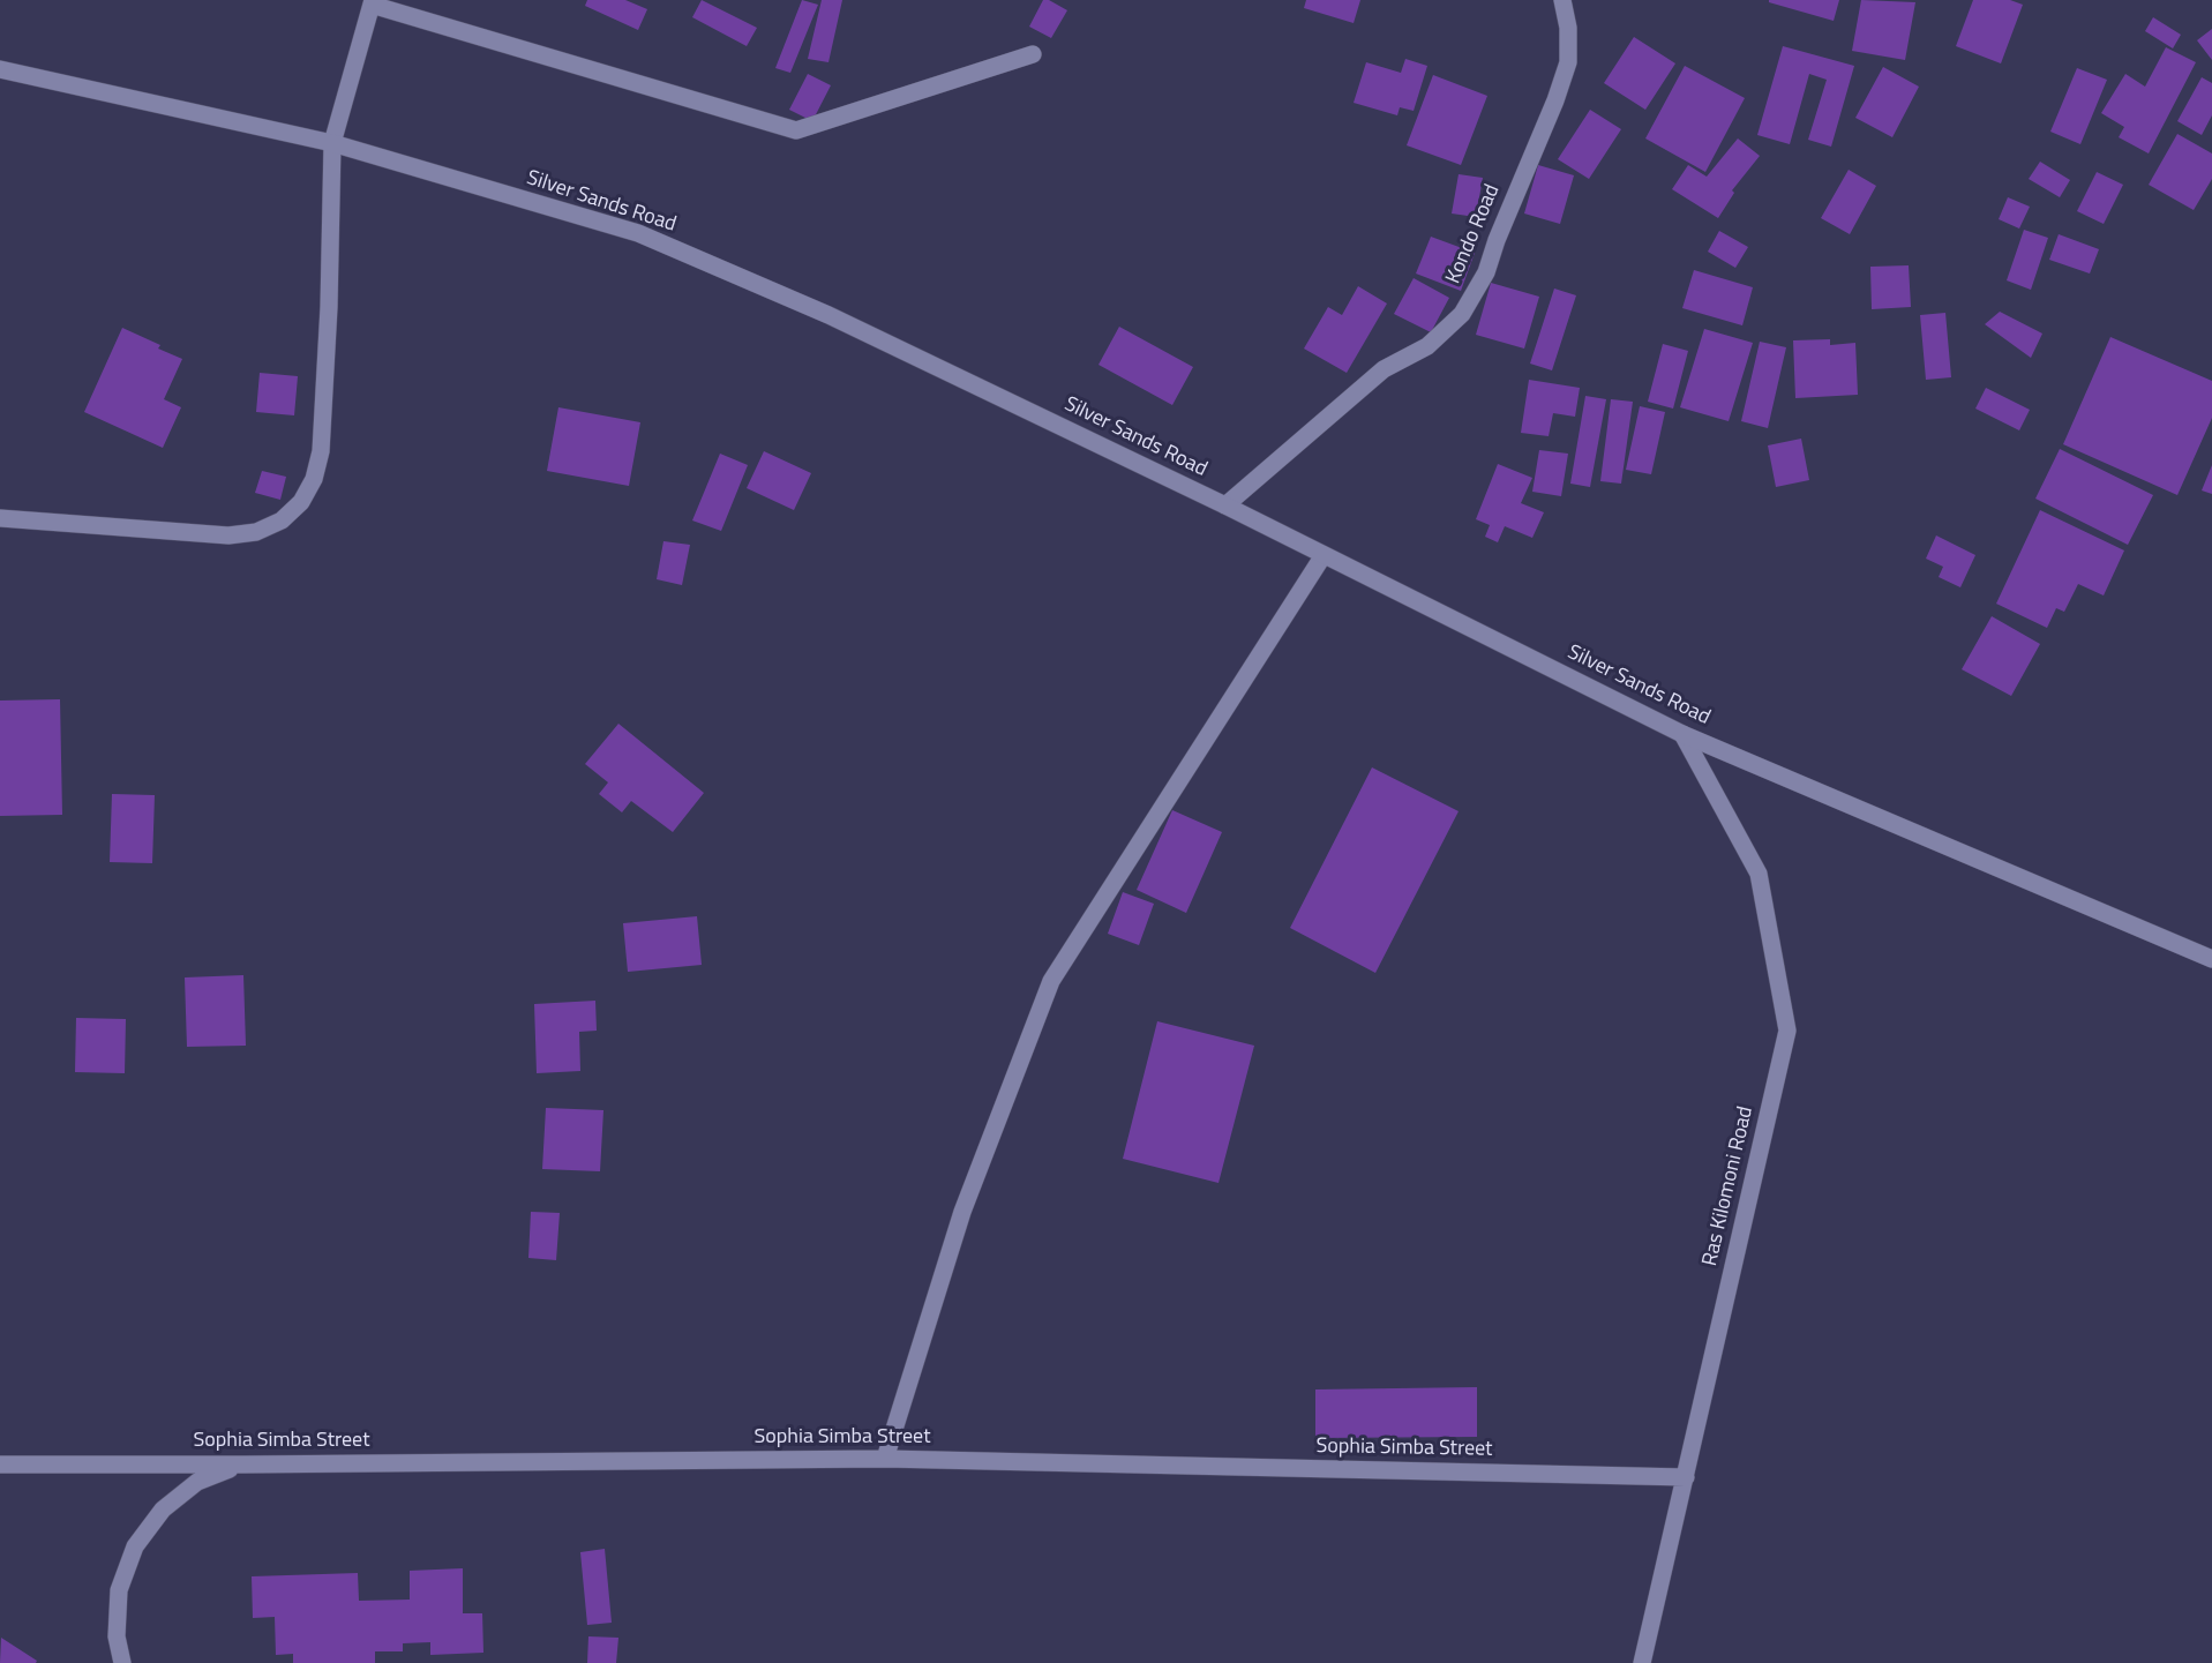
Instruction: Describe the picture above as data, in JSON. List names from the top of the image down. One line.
{"streets":{"street":["Silver Sands Road","Kondo Road","Ras Kilomoni Road","Sophia Simba Street"]},"crossings":[["Silver Sands Road","Kondo Road"],["Silver Sands Road","Ras Kilomoni Road"],["Ras Kilomoni Road","Sophia Simba Street"]]}
